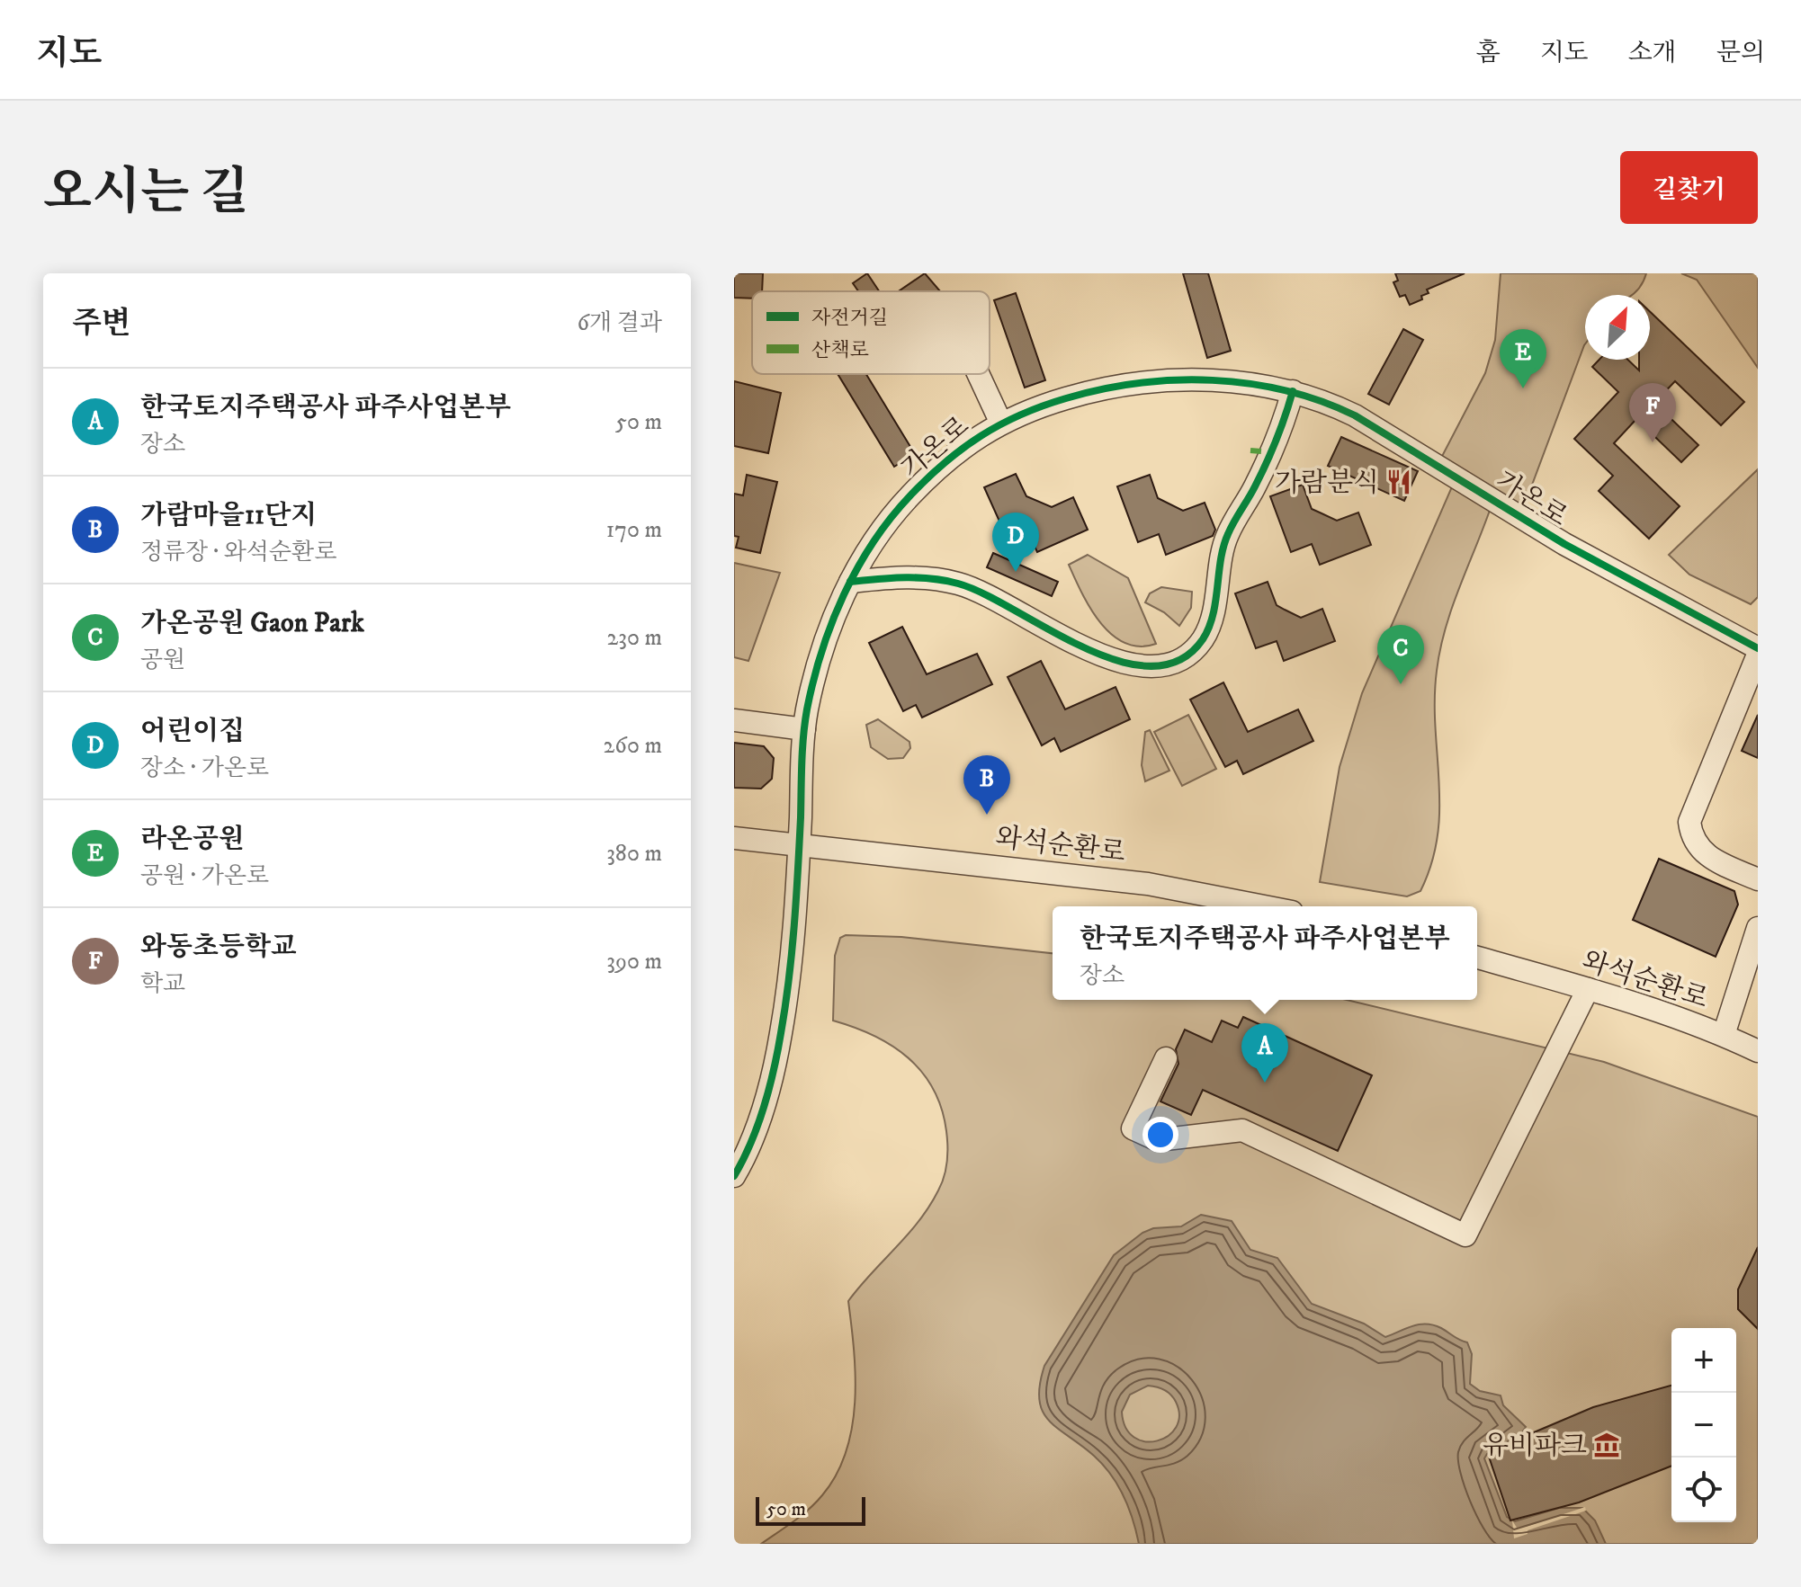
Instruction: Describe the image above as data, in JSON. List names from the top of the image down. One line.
{"streets":{"street":["가온로","와석순환로"]},"crossings":[["가온로","와석순환로"]],"places":{"restaurant":["가람분식"],"museum":["유비파크"]},"legend":["자전거길","산책로"],"scale_bar":"50 m","north":"top right","page":{"header":"지도","nav":["홈","지도","소개","문의"],"title":"오시는 길","buttons":"길찾기","heading":["주변","6개 결과"],"pins":["E","F","D","C","B","A"],"list":[{"mark":"A","name":"한국토지주택공사 파주사업본부","note":"장소","value":"50 m"},{"mark":"B","name":"가람마을11단지","note":"정류장 · 와석순환로","value":"170 m"},{"mark":"C","name":"가온공원 Gaon Park","note":"공원","value":"230 m"},{"mark":"D","name":"어린이집","note":"장소 · 가온로","value":"260 m"},{"mark":"E","name":"라온공원","note":"공원 · 가온로","value":"380 m"},{"mark":"F","name":"와동초등학교","note":"학교","value":"390 m"}],"popup":["한국토지주택공사 파주사업본부","장소"],"map_buttons":["+","−"],"scale":"50 m"}}
